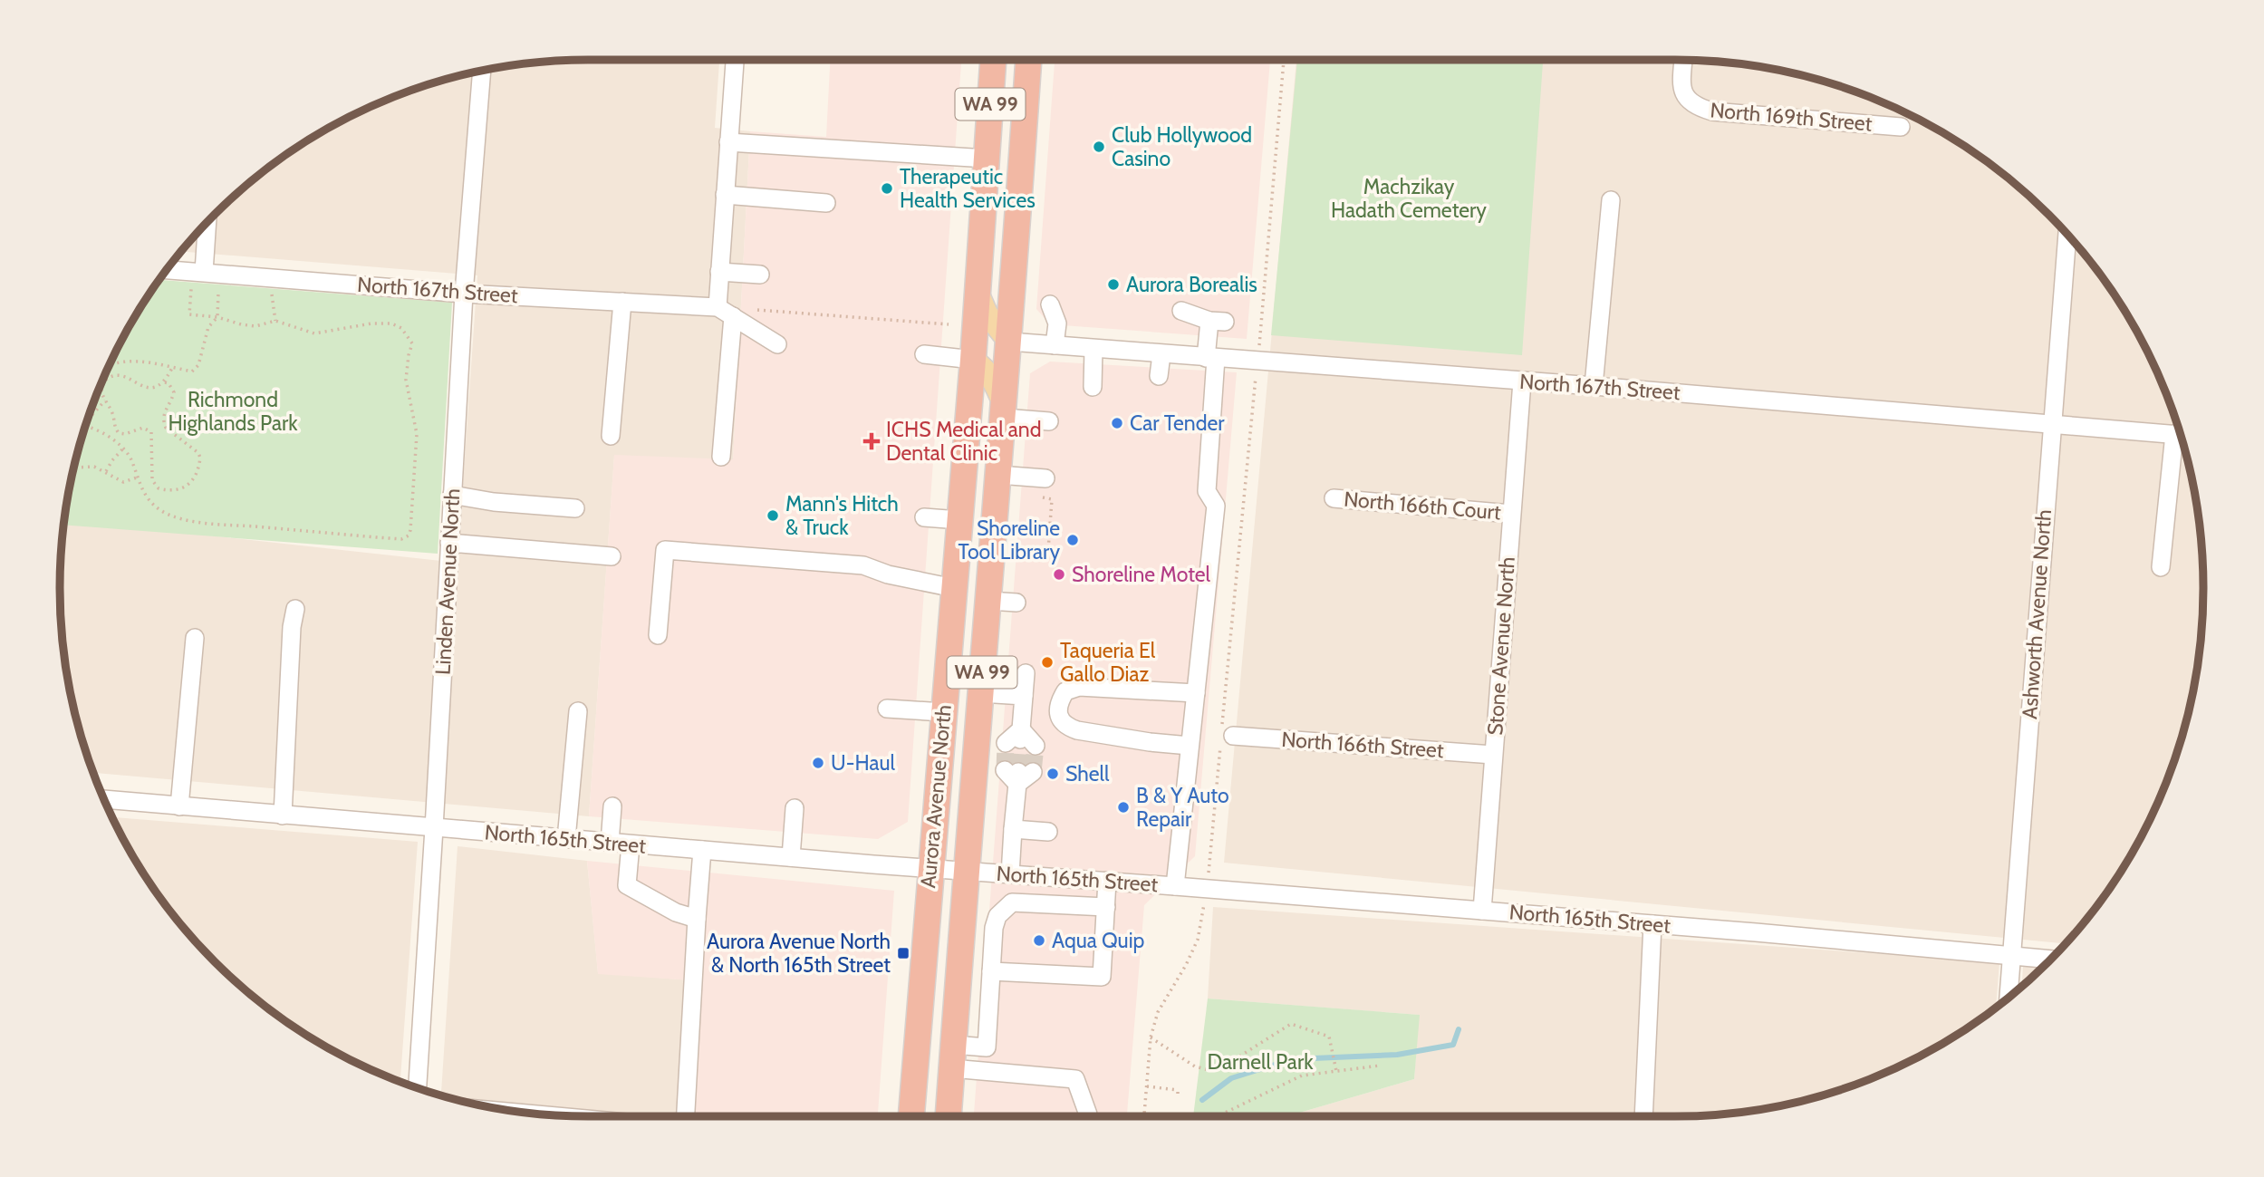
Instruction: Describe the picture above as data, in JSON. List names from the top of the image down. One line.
{"streets":{"highway":["WA 99","Aurora Avenue North"],"street":["North 169th Street","North 167th Street","North 166th Court","Linden Avenue North","Ashworth Avenue North","Stone Avenue North","North 166th Street","North 165th Street"]},"crossings":[["North 167th Street","Linden Avenue North"],["North 167th Street","Ashworth Avenue North"],["North 167th Street","Stone Avenue North"],["North 167th Street","Aurora Avenue North"],["North 166th Court","Stone Avenue North"],["Linden Avenue North","North 165th Street"],["Ashworth Avenue North","North 165th Street"],["Stone Avenue North","North 166th Street"],["Stone Avenue North","North 165th Street"],["Aurora Avenue North","North 165th Street"]],"parks":["Machzikay Hadath Cemetery","Richmond Highlands Park","Darnell Park"],"places":{"other":["Club Hollywood Casino","Therapeutic Health Services","Aurora Borealis","Car Tender","Mann's Hitch & Truck","Shoreline Tool Library","Shoreline Motel","Taqueria El Gallo Diaz","U-Haul","Shell","B & Y Auto Repair","Aqua Quip"],"health":["ICHS Medical and Dental Clinic"],"transit":["Aurora Avenue North & North 165th Street"]}}
